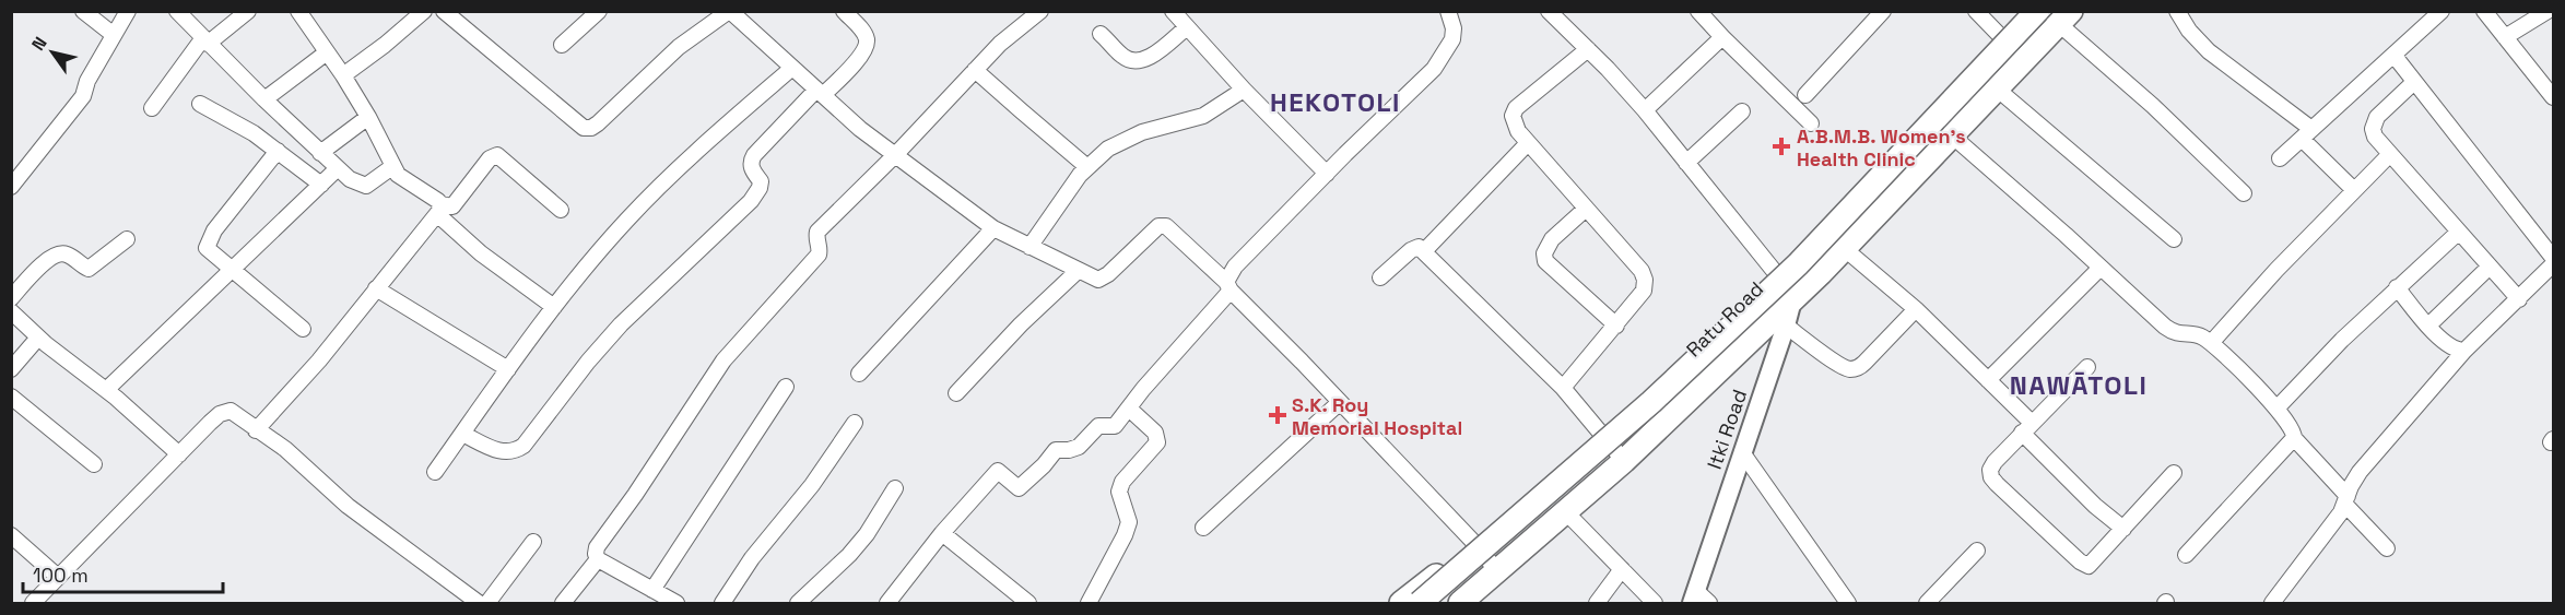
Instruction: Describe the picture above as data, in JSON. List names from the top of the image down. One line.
{"streets":{"main road":["Ratu Road"],"street":["Itki Road"]},"crossings":[["Ratu Road","Itki Road"]],"districts":["HEKOTOLI","NAWĀTOLI"],"places":{"health":["A.B.M.B. Women's Health Clinic","S.K. Roy Memorial Hospital"]},"scale_bar":"100 m","north":"top left"}
